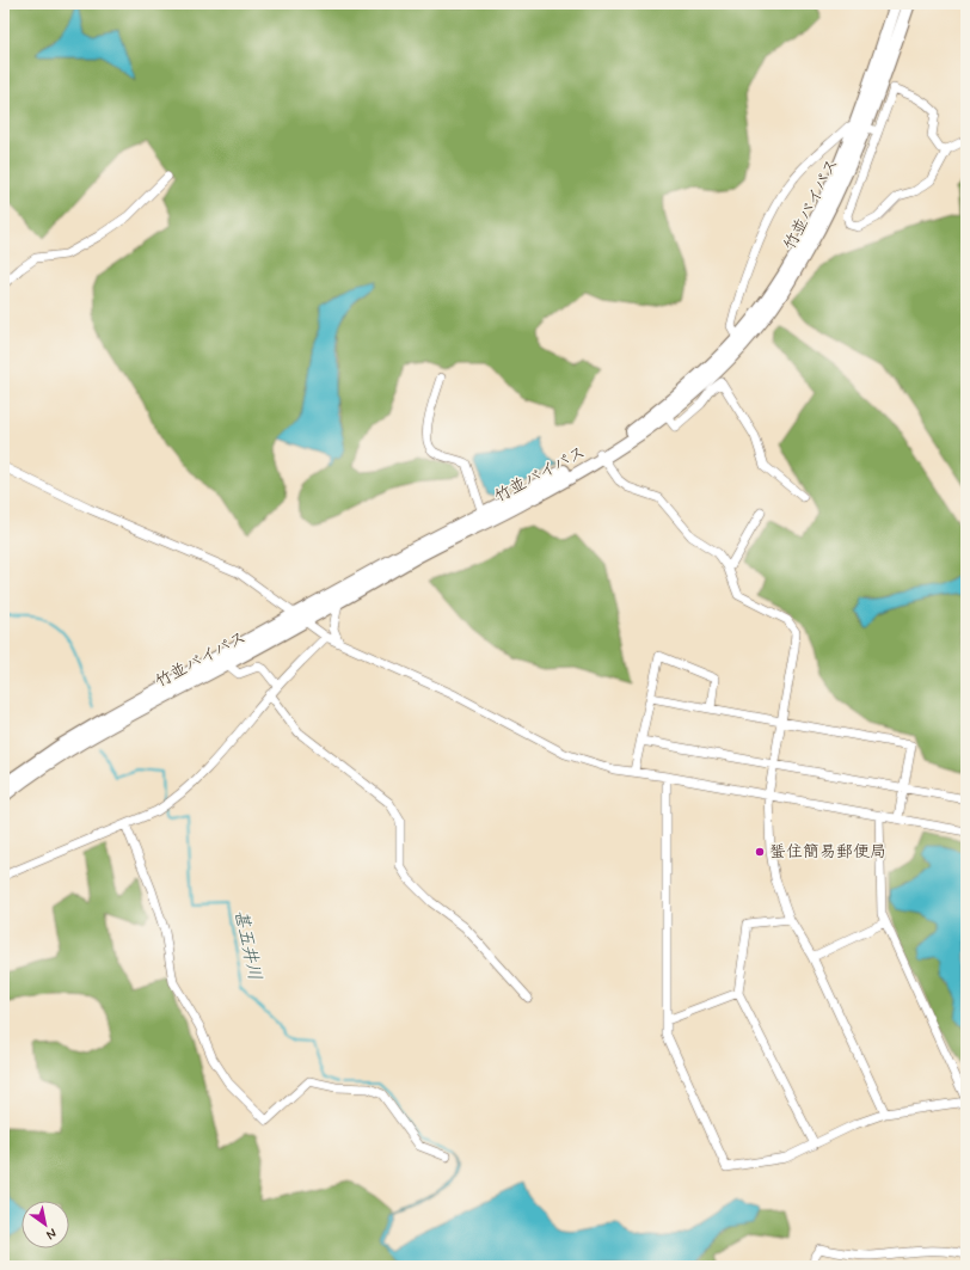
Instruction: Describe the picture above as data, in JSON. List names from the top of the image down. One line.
{"streets":{"highway":["竹並バイパス"]},"water":["甚五井川"],"places":["蜑住簡易郵便局"],"north":"bottom right"}
